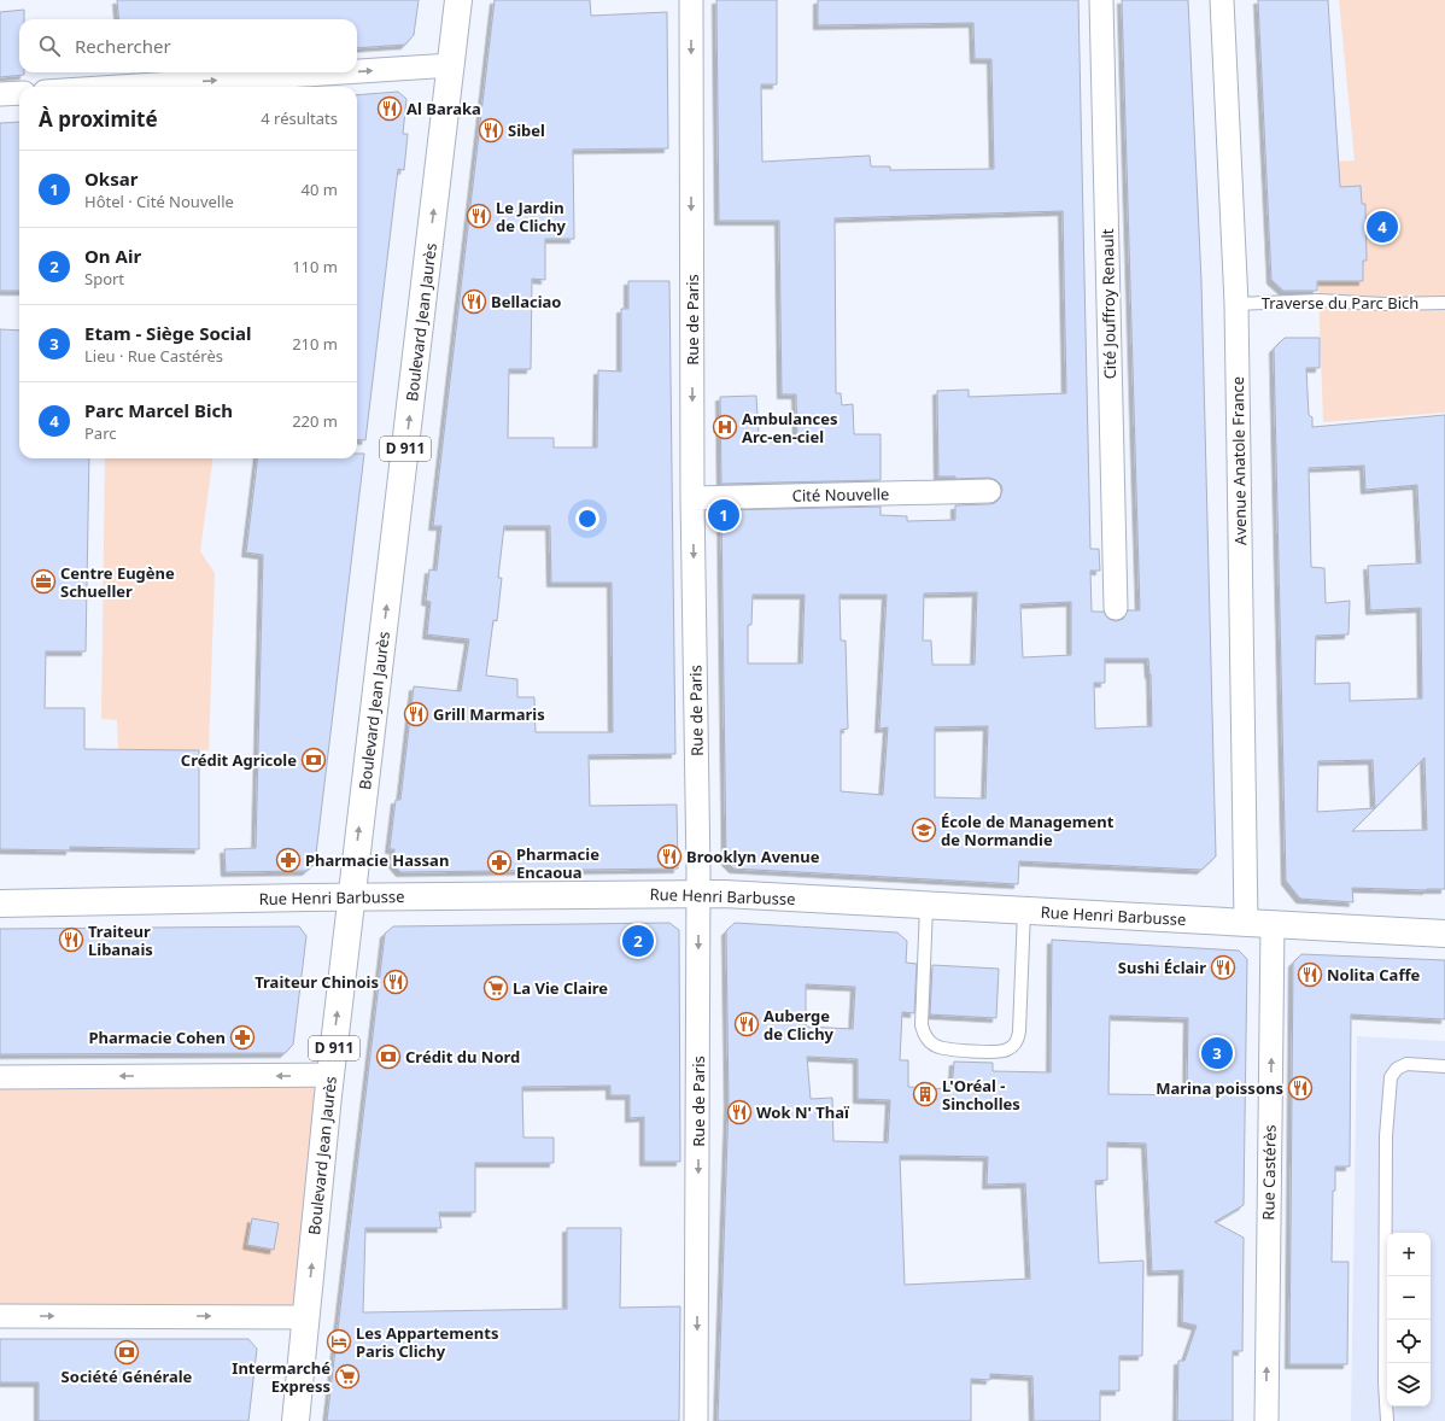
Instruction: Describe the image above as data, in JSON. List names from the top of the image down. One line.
{"streets":{"main road":["Boulevard Jean Jaurès","D 911","Rue Henri Barbusse"],"street":["Cité Jouffroy Renault","Rue de Paris","Avenue Anatole France","Cité Nouvelle","Rue Castérès"],"lane":["Traverse du Parc Bich"]},"crossings":[["Traverse du Parc Bich","Avenue Anatole France"],["Rue de Paris","Cité Nouvelle"],["Rue de Paris","Rue Henri Barbusse"],["Boulevard Jean Jaurès","Rue Henri Barbusse"],["Avenue Anatole France","Rue Henri Barbusse"],["Rue Henri Barbusse","Rue Castérès"]],"one_way":["Rue de Paris","Boulevard Jean Jaurès","Rue Castérès"],"places":{"restaurant":["Al Baraka","Sibel","Le Jardin de Clichy","Bellaciao","Grill Marmaris","Brooklyn Avenue","Traiteur Libanais","Sushi Éclair","Nolita Caffe","Traiteur Chinois","Auberge de Clichy","Marina poissons","Wok N' Thaï"],"hospital":["Ambulances Arc-en-ciel"],"office":["Centre Eugène Schueller"],"bank":["Crédit Agricole","Crédit du Nord","Société Générale"],"school or university":["École de Management de Normandie"],"pharmacy":["Pharmacie Hassan","Pharmacie Encaoua","Pharmacie Cohen"],"supermarket":["La Vie Claire","Intermarché Express"],"building":["L'Oréal - Sincholles"],"hotel":["Les Appartements Paris Clichy"]},"page":{"search":"Rechercher","heading":["À proximité","4 résultats"],"list":[{"mark":"1","name":"Oksar","note":"Hôtel · Cité Nouvelle","value":"40 m"},{"mark":"2","name":"On Air","note":"Sport","value":"110 m"},{"mark":"3","name":"Etam - Siège Social","note":"Lieu · Rue Castérès","value":"210 m"},{"mark":"4","name":"Parc Marcel Bich","note":"Parc","value":"220 m"}],"pins":["4","1","2","3"],"map_buttons":["+","−"]}}
